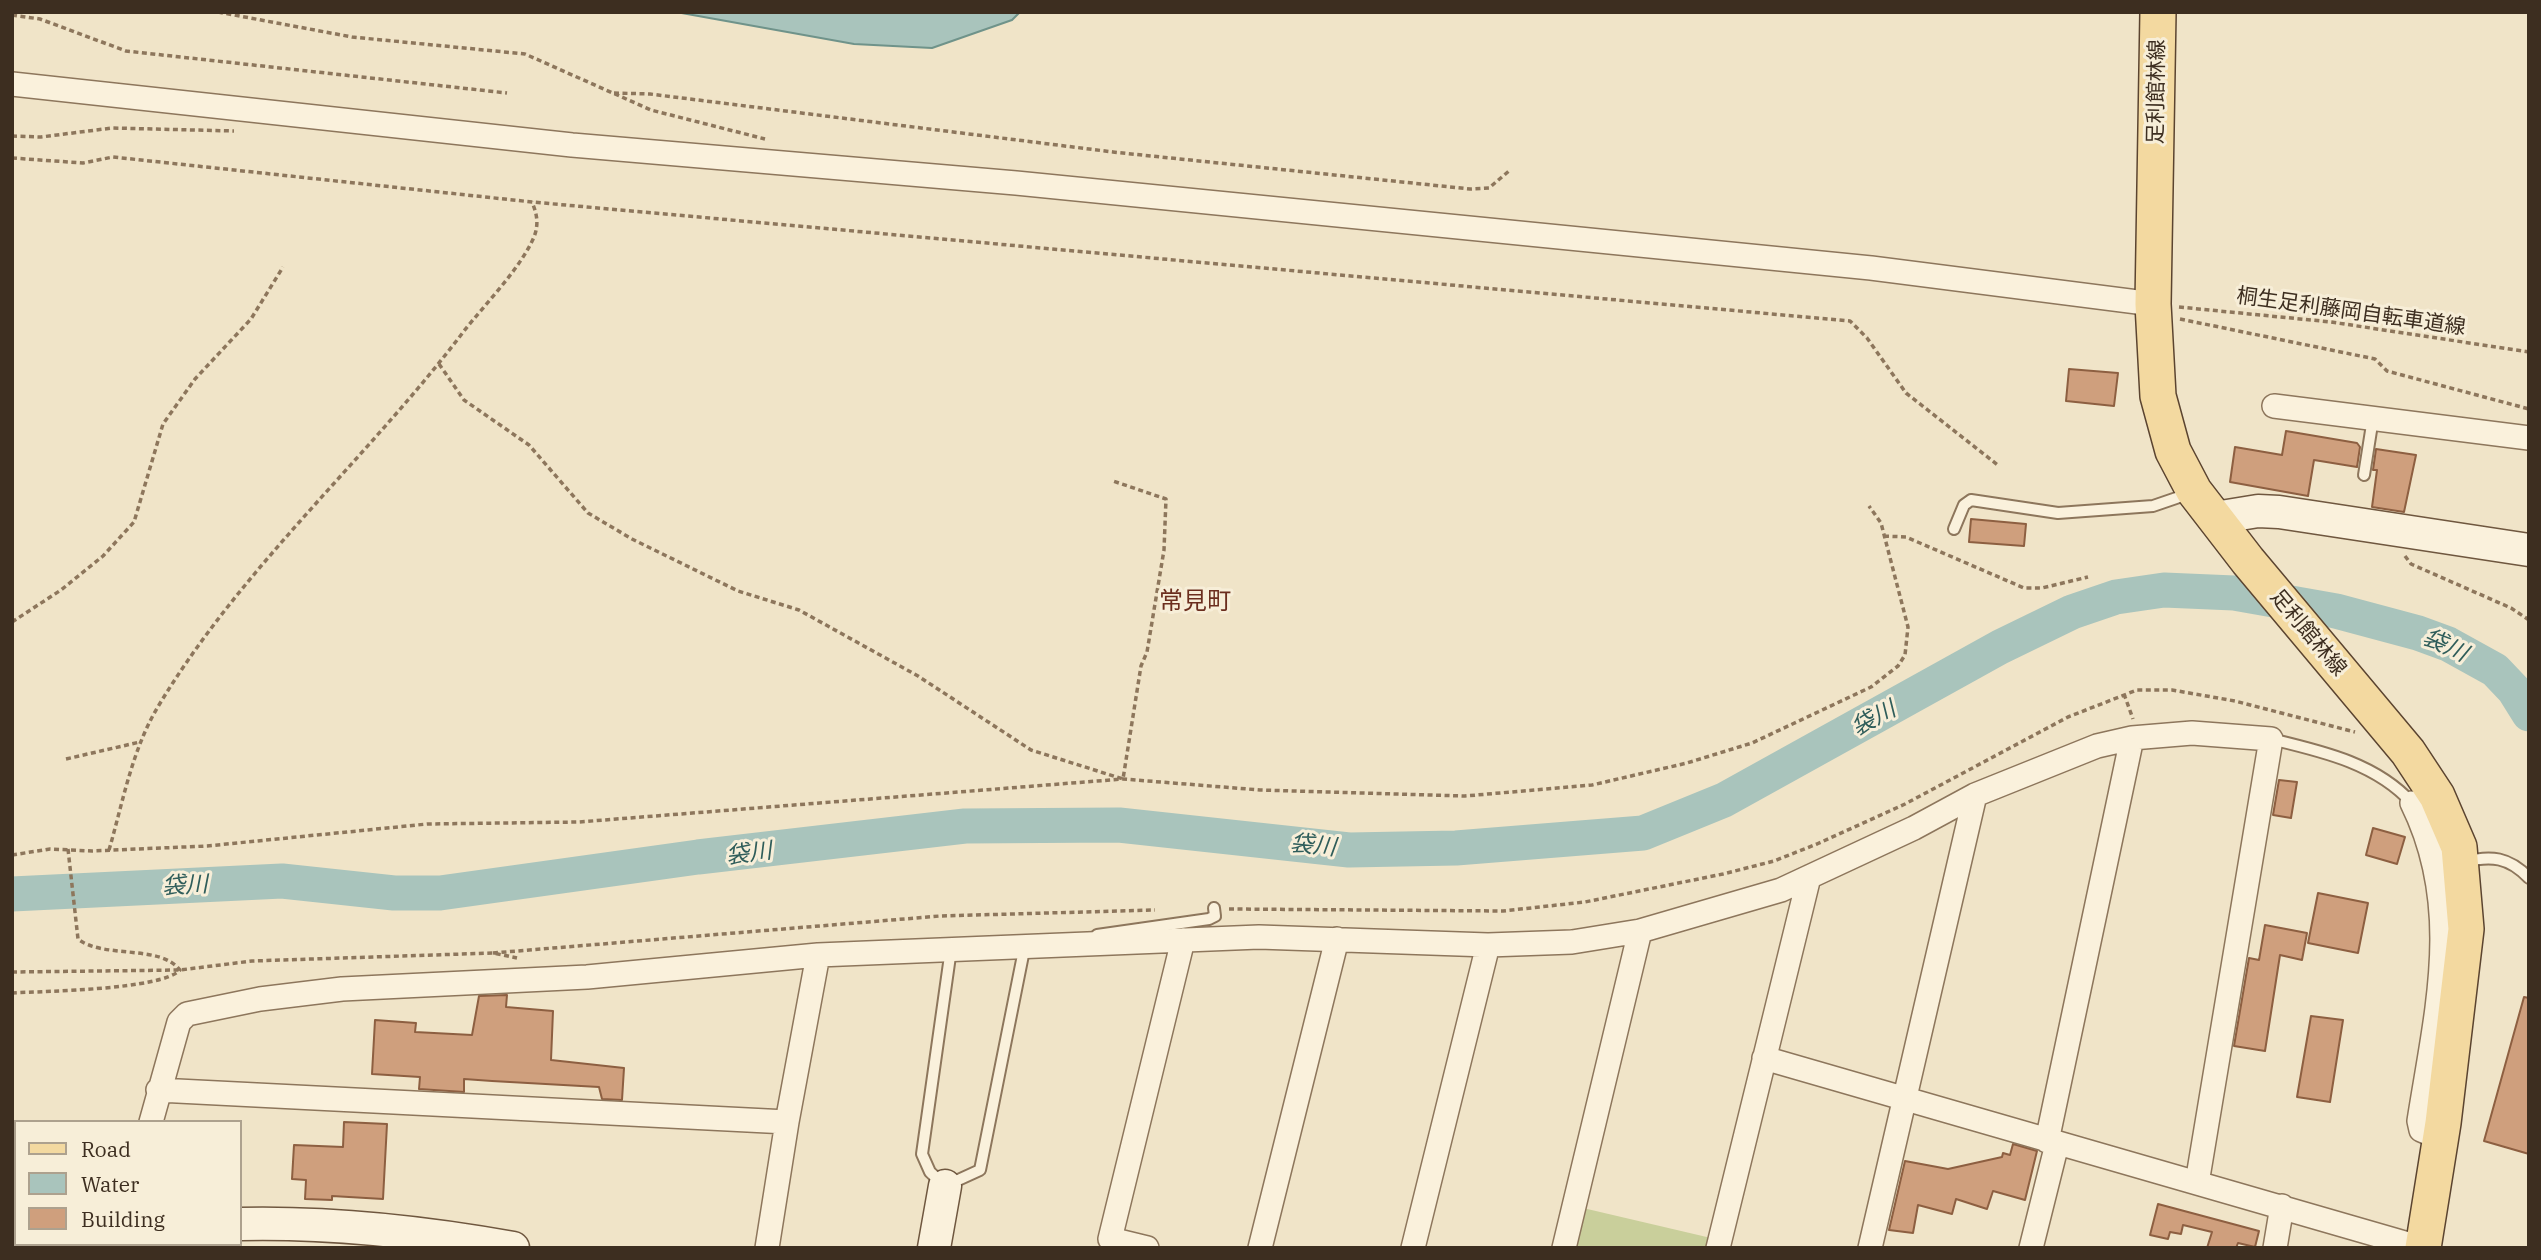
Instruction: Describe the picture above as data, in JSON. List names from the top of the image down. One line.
{"streets":{"main road":["足利館林線"],"path":["桐生足利藤岡自転車道線"]},"crossings":[["足利館林線","桐生足利藤岡自転車道線"]],"districts":["常見町"],"water":["袋川"],"legend":["Road","Water","Building"]}
